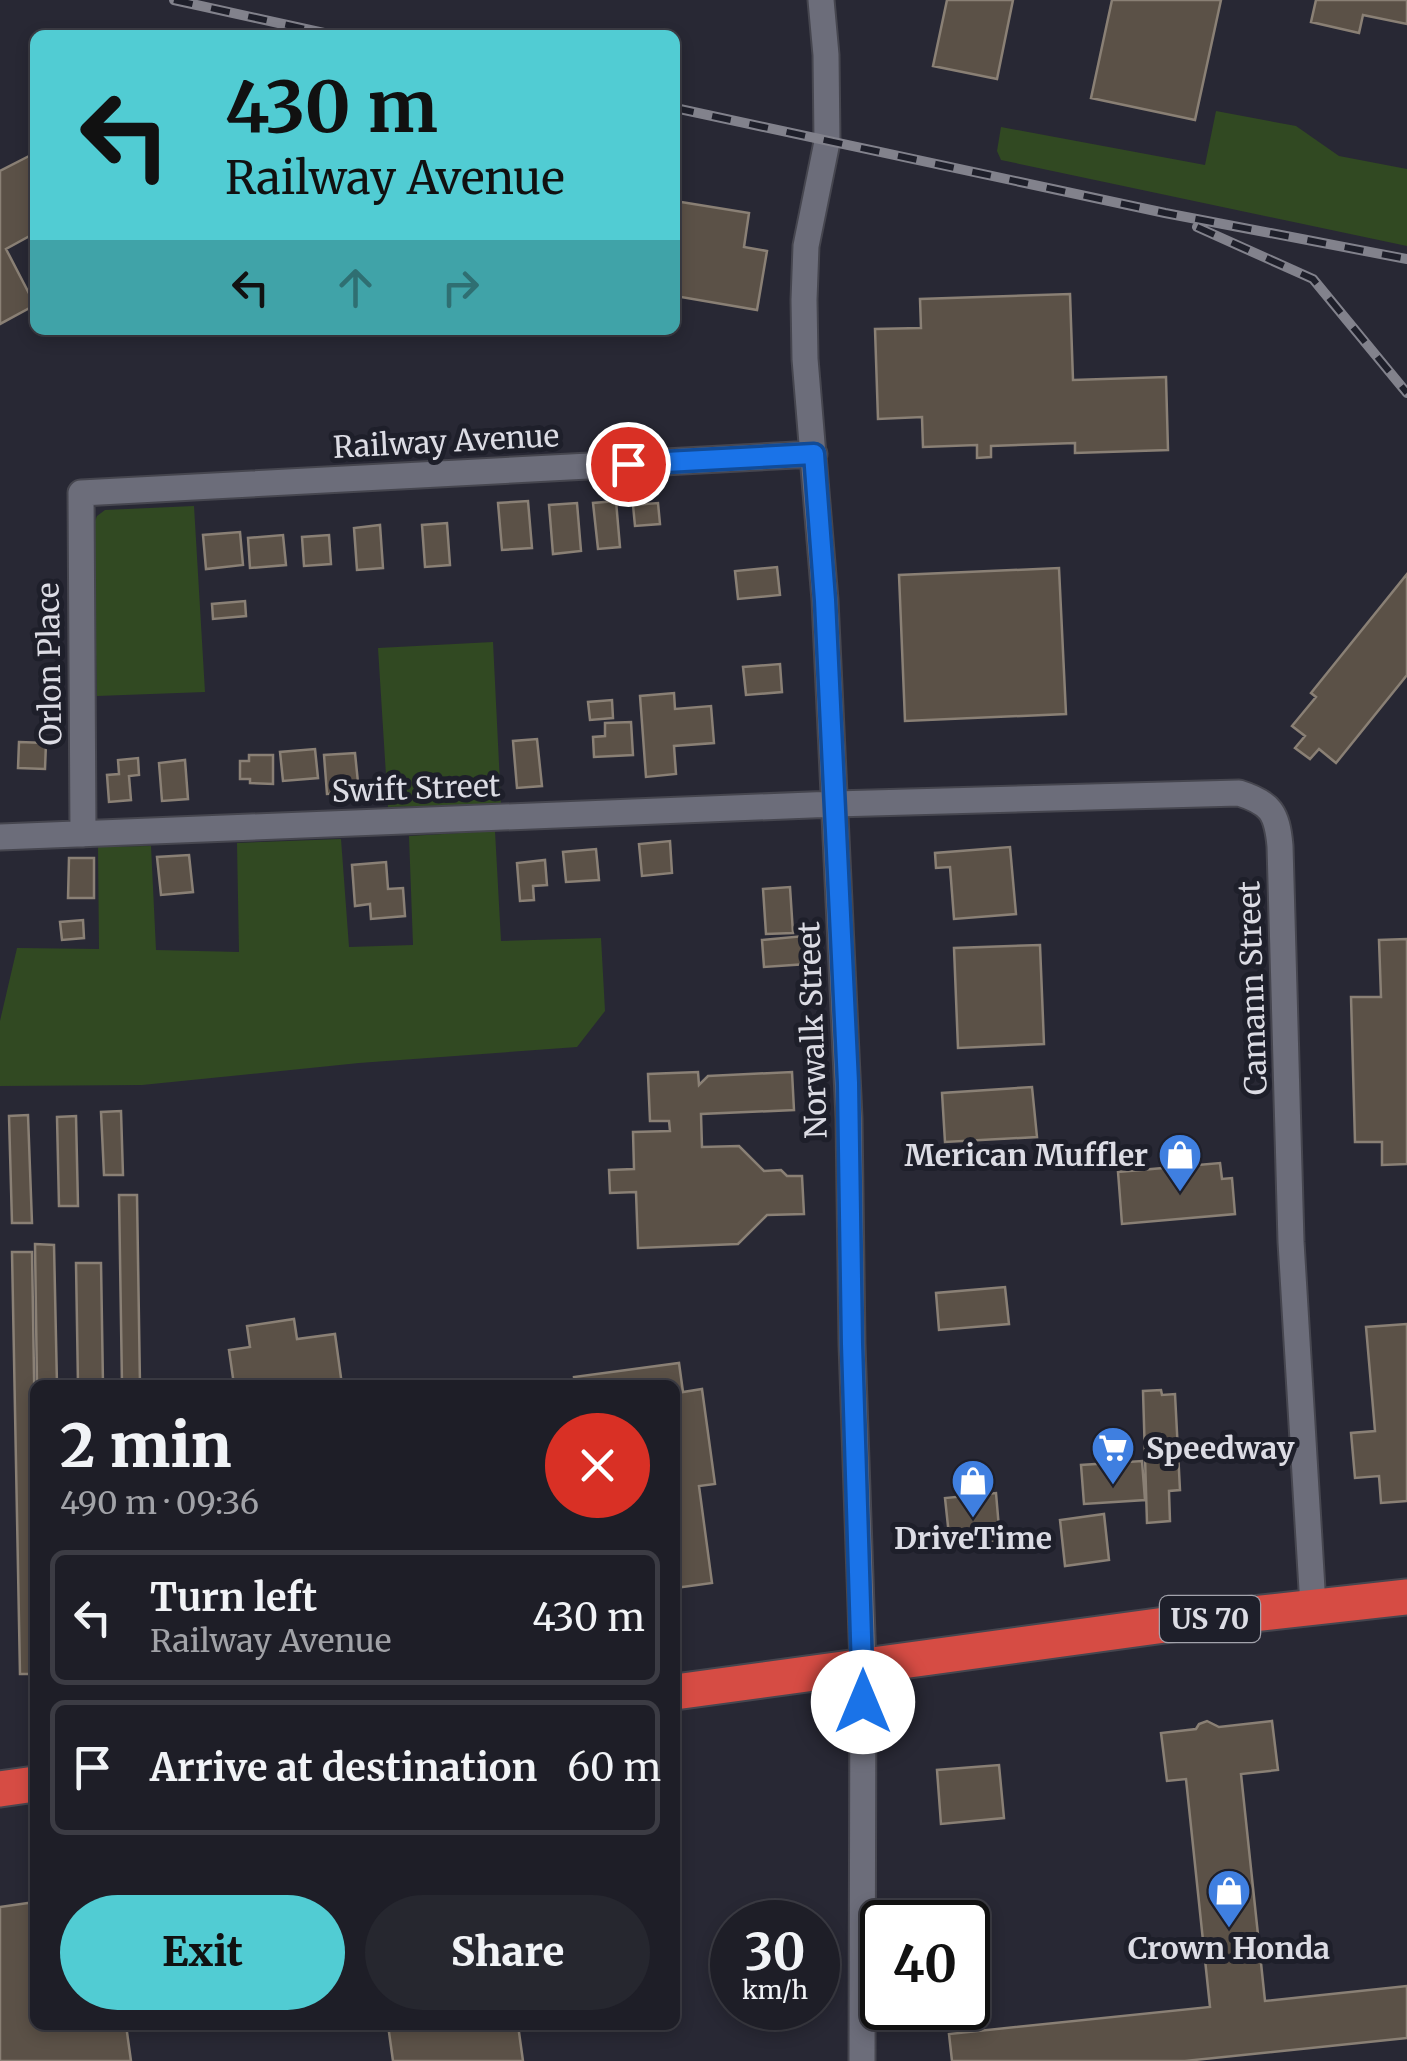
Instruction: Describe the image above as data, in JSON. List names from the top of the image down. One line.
{"streets":{"highway":["US 70"],"street":["Railway Avenue","Orlon Place","Swift Street","Camann Street","Norwalk Street"]},"crossings":[["Railway Avenue","Orlon Place"],["Railway Avenue","Norwalk Street"],["Orlon Place","Swift Street"],["Swift Street","Camann Street"],["Swift Street","Norwalk Street"],["Camann Street","Norwalk Street"],["Camann Street","US 70"],["Norwalk Street","US 70"]],"places":{"shop":["Merican Muffler","DriveTime","Crown Honda"],"supermarket":["Speedway"]},"page":{"turn":["430 m","Railway Avenue"],"heading":["2 min","490 m · 09:36"],"list":[{"name":"Turn left","note":"Railway Avenue","value":"430 m"},{"name":"Arrive at destination","value":"60 m"}],"buttons":["Exit","Share"],"speed":"30 km/h","limit":"40"}}
